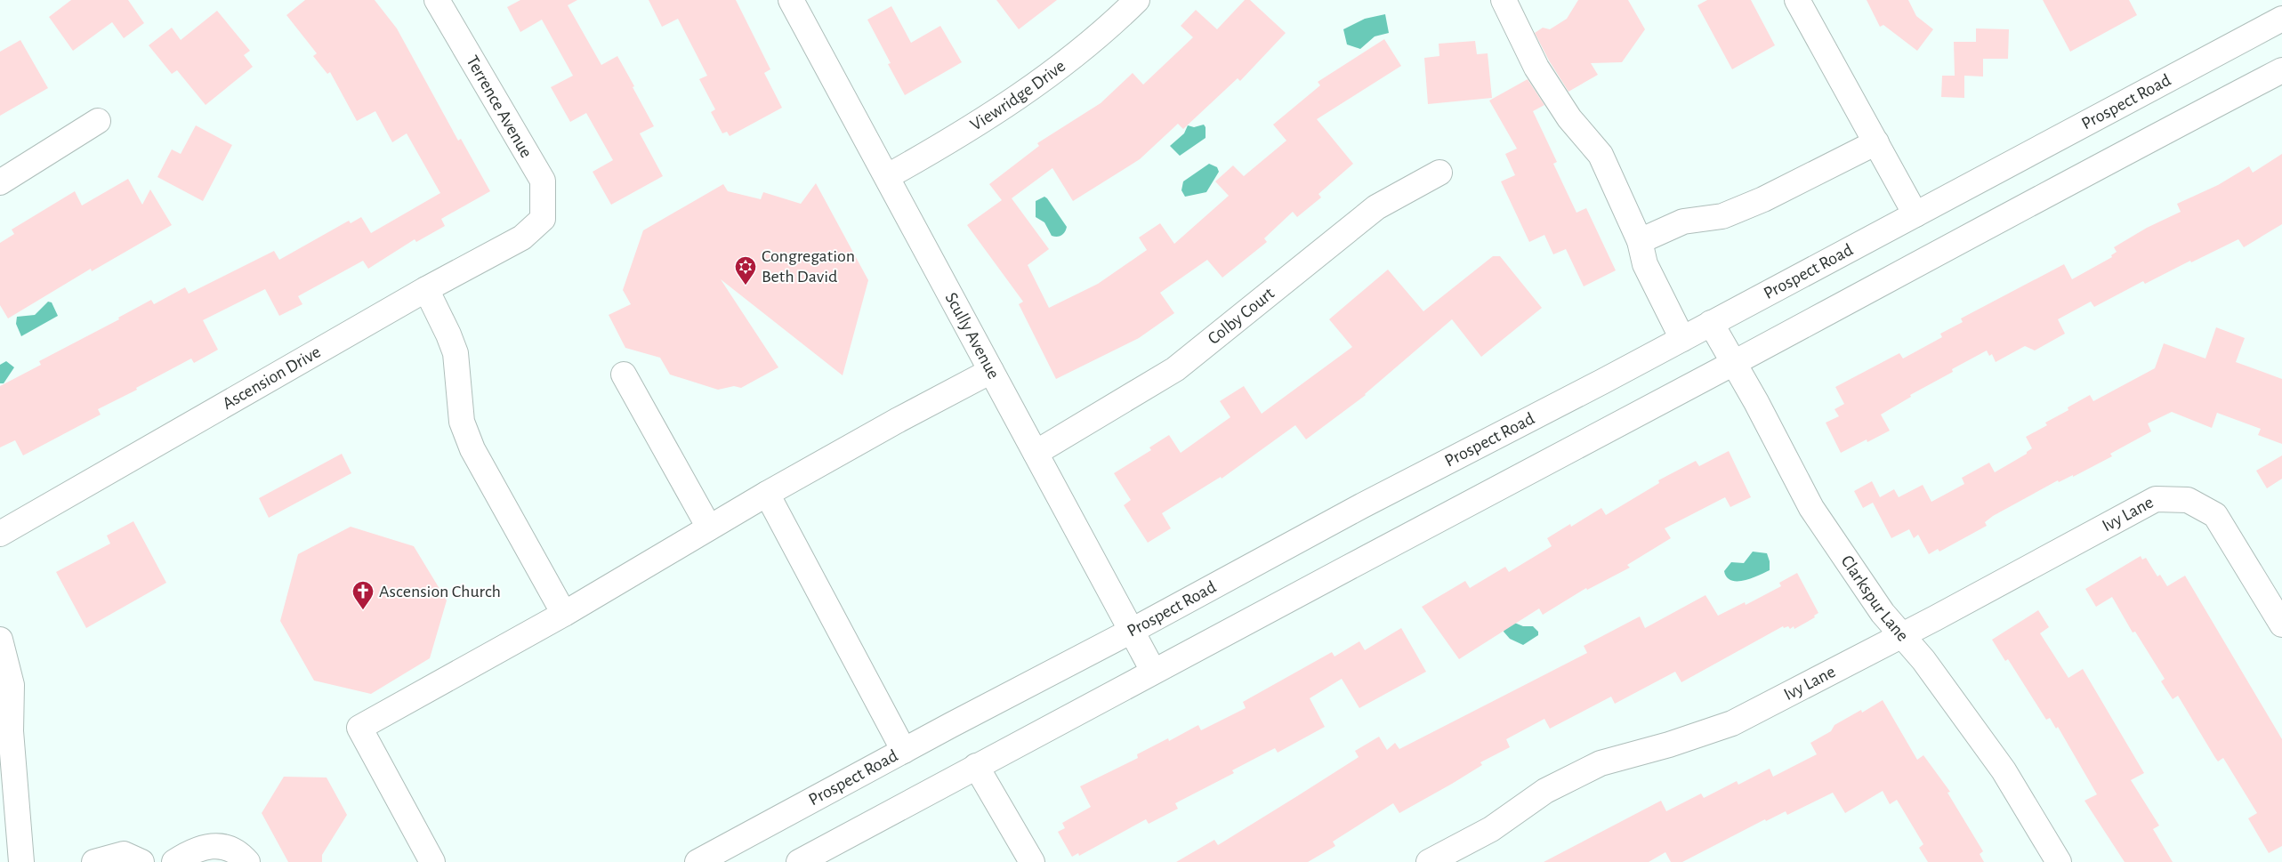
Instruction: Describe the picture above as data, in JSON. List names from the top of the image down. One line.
{"streets":{"street":["Viewridge Drive","Prospect Road","Terrence Avenue","Colby Court","Scully Avenue","Ascension Drive","Ivy Lane","Clarkspur Lane"]},"crossings":[["Viewridge Drive","Scully Avenue"],["Prospect Road","Scully Avenue"],["Prospect Road","Clarkspur Lane"],["Terrence Avenue","Ascension Drive"],["Colby Court","Scully Avenue"],["Ivy Lane","Clarkspur Lane"]],"places":{"synagogue":["Congregation Beth David"],"church":["Ascension Church"]}}
